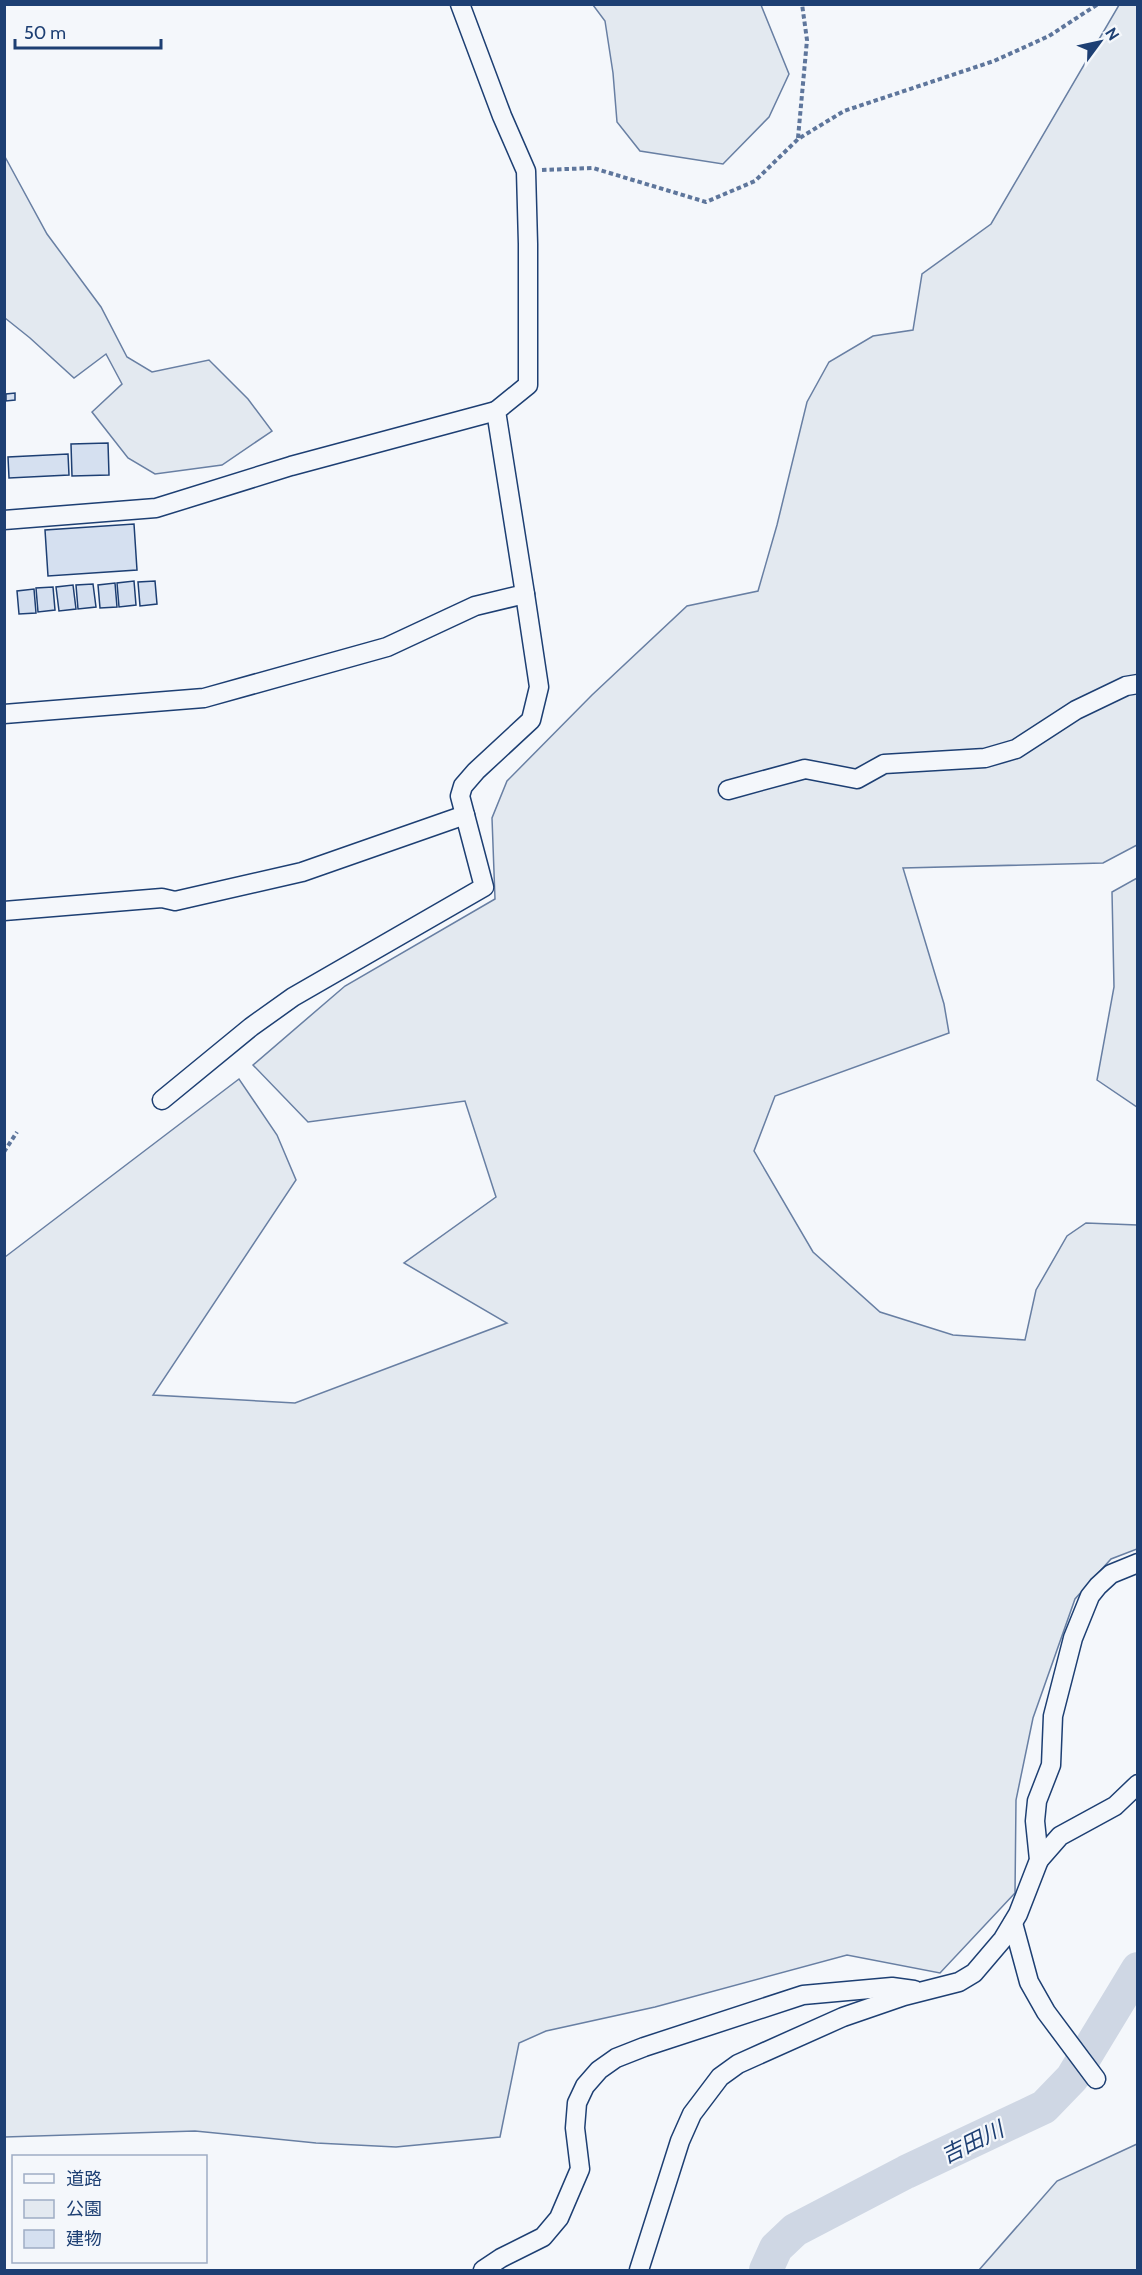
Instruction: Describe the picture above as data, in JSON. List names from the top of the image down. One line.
{"water":["吉田川"],"legend":["道路","公園","建物"],"scale_bar":"50 m","north":"top right"}
